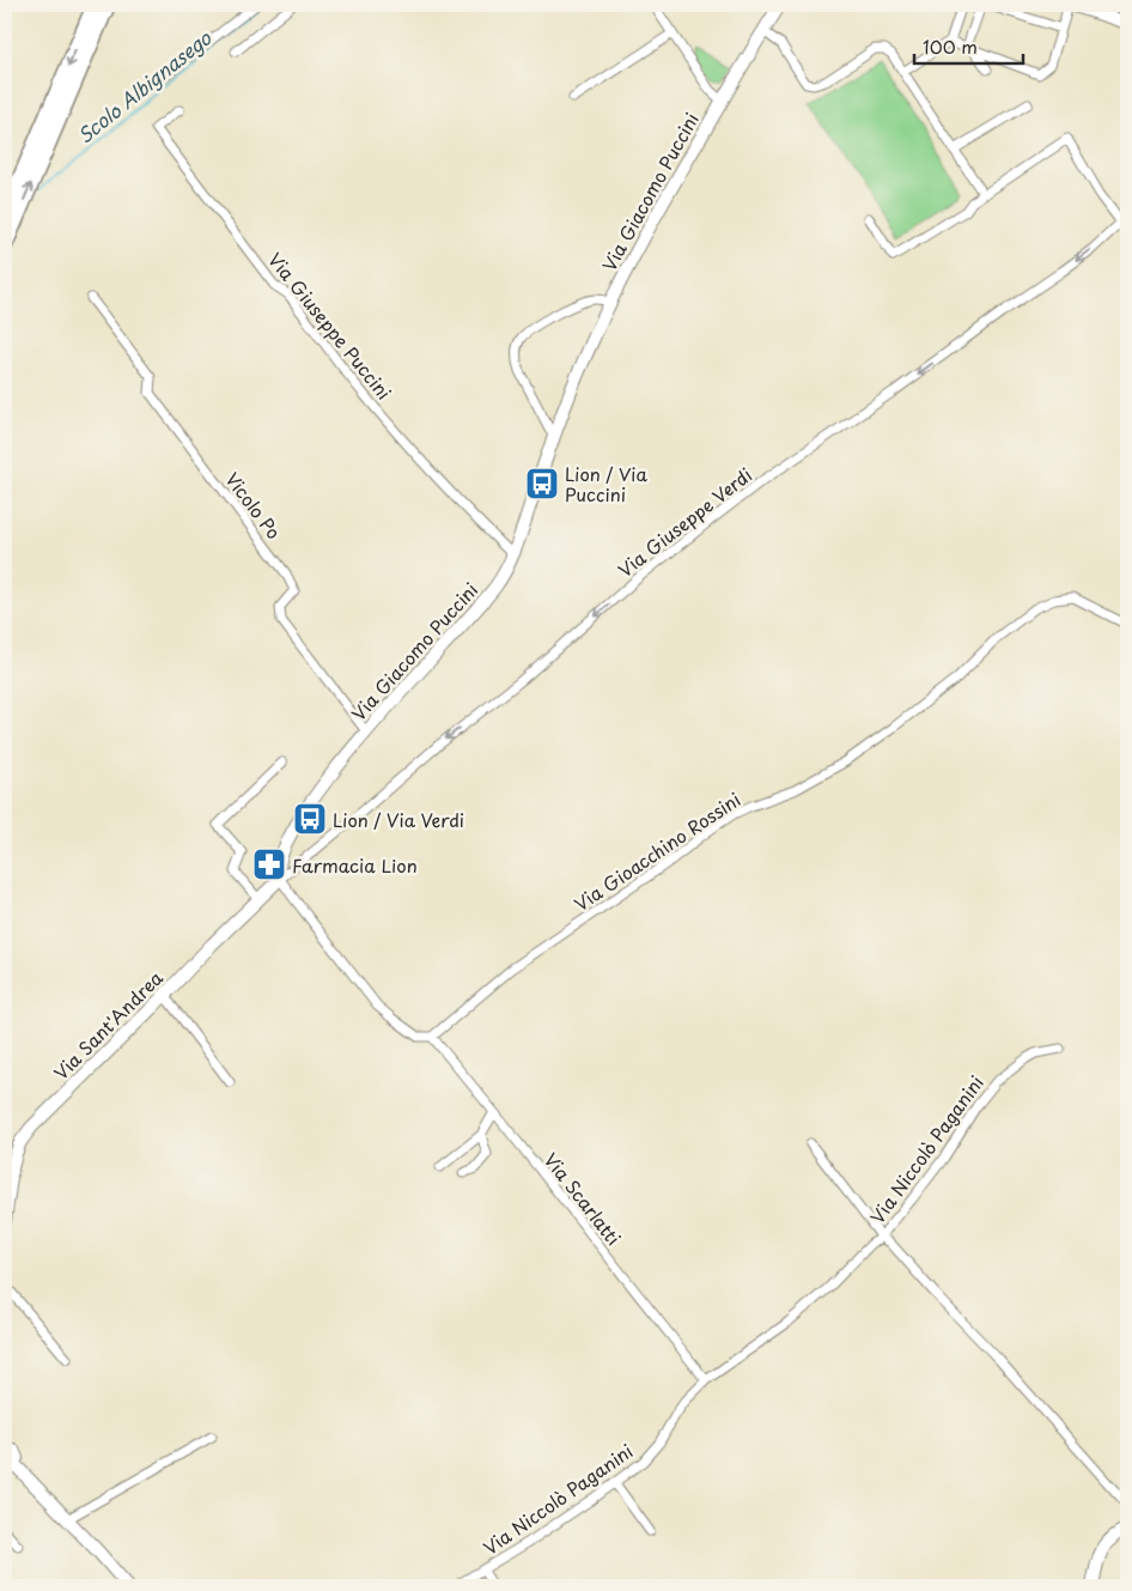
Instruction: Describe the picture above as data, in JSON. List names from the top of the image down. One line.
{"streets":{"street":["Via Giacomo Puccini","Via Giuseppe Puccini","Vicolo Po","Via Giuseppe Verdi","Via Gioacchino Rossini","Via Sant'Andrea","Via Niccolò Paganini","Via Scarlatti"]},"crossings":[["Via Giacomo Puccini","Via Giuseppe Puccini"],["Via Giacomo Puccini","Vicolo Po"],["Via Giacomo Puccini","Via Giuseppe Verdi"],["Via Giacomo Puccini","Via Sant'Andrea"],["Via Giuseppe Verdi","Via Sant'Andrea"],["Via Gioacchino Rossini","Via Scarlatti"],["Via Niccolò Paganini","Via Scarlatti"]],"one_way":["Via Giuseppe Verdi"],"water":["Scolo Albignasego"],"places":{"bus stop":["Lion / Via Puccini","Lion / Via Verdi"],"pharmacy":["Farmacia Lion"]},"scale_bar":"100 m"}
